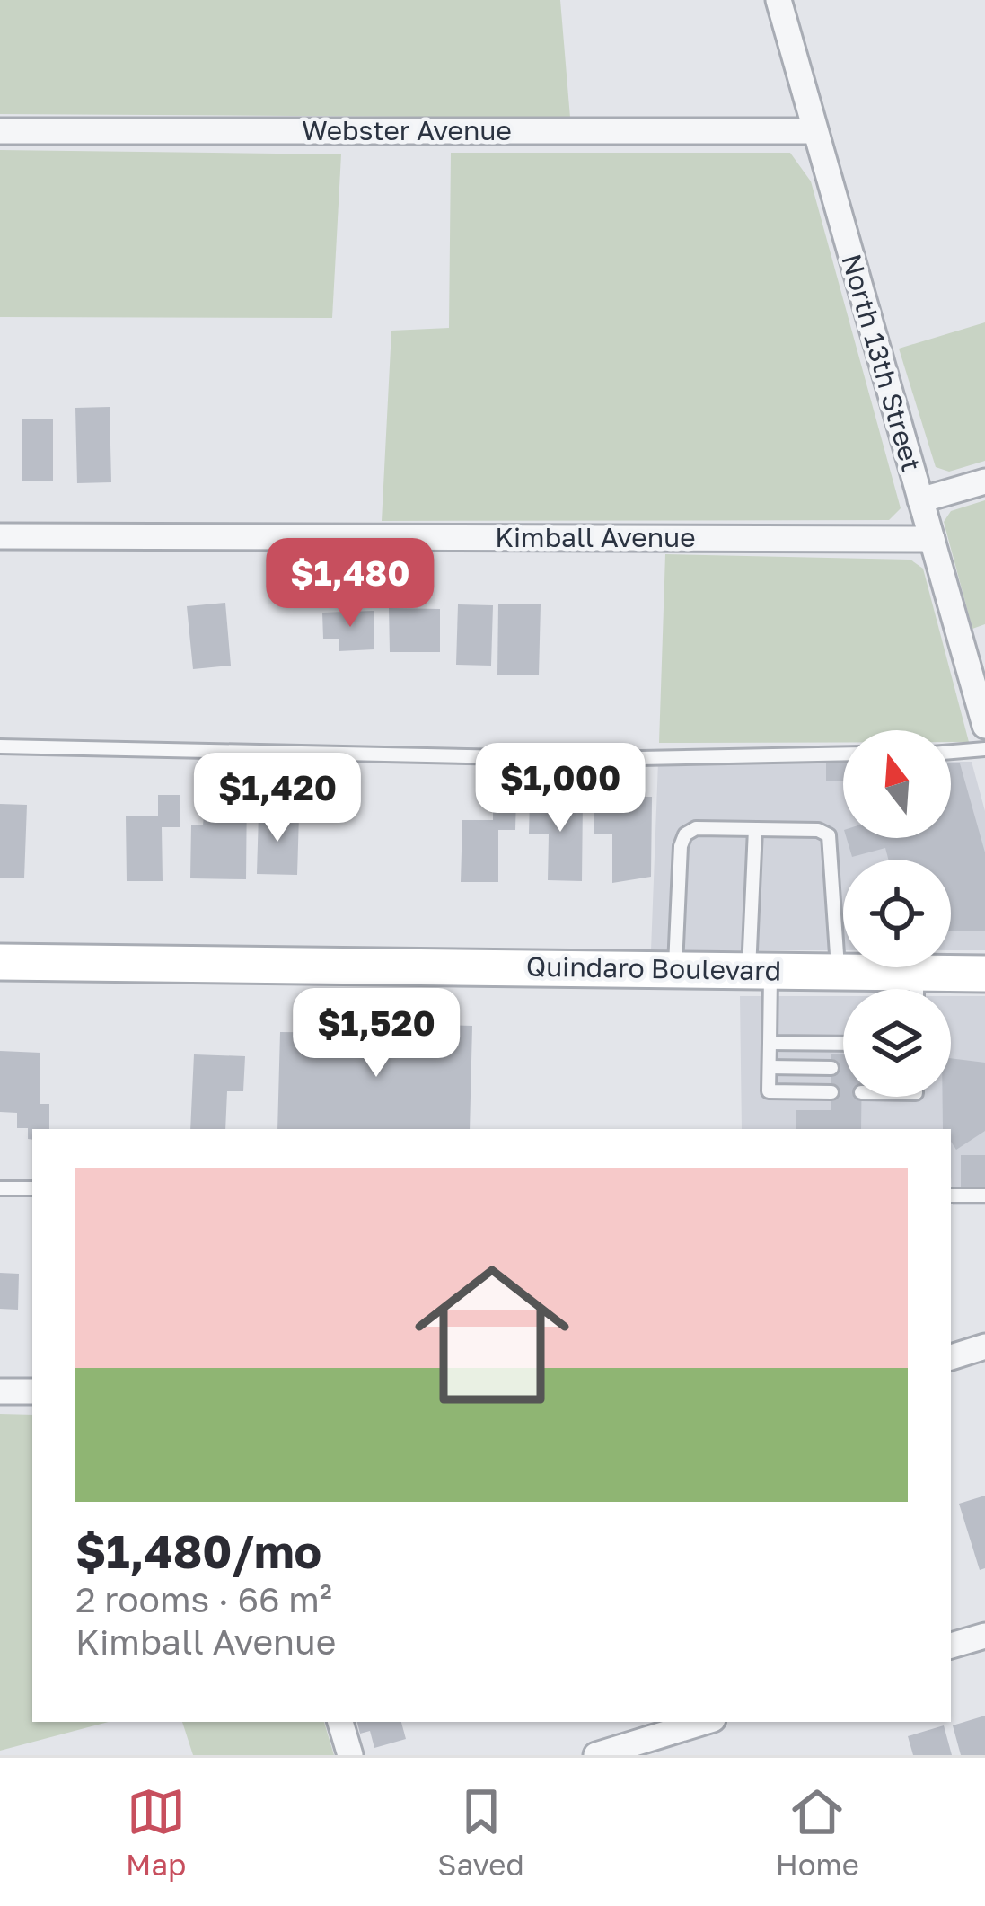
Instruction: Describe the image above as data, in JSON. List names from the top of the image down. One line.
{"streets":{"main road":["Quindaro Boulevard"],"street":["Webster Avenue","North 13th Street","Kimball Avenue"]},"crossings":[["Webster Avenue","North 13th Street"],["North 13th Street","Kimball Avenue"]],"north":"top","page":{"price":["$1,480","$1,000","$1,420","$1,520"],"list":[{"name":"$1,480/mo","note":"2 rooms · 66 m² · Kimball Avenue"}],"tabs":["Map","Saved","Home"]}}
